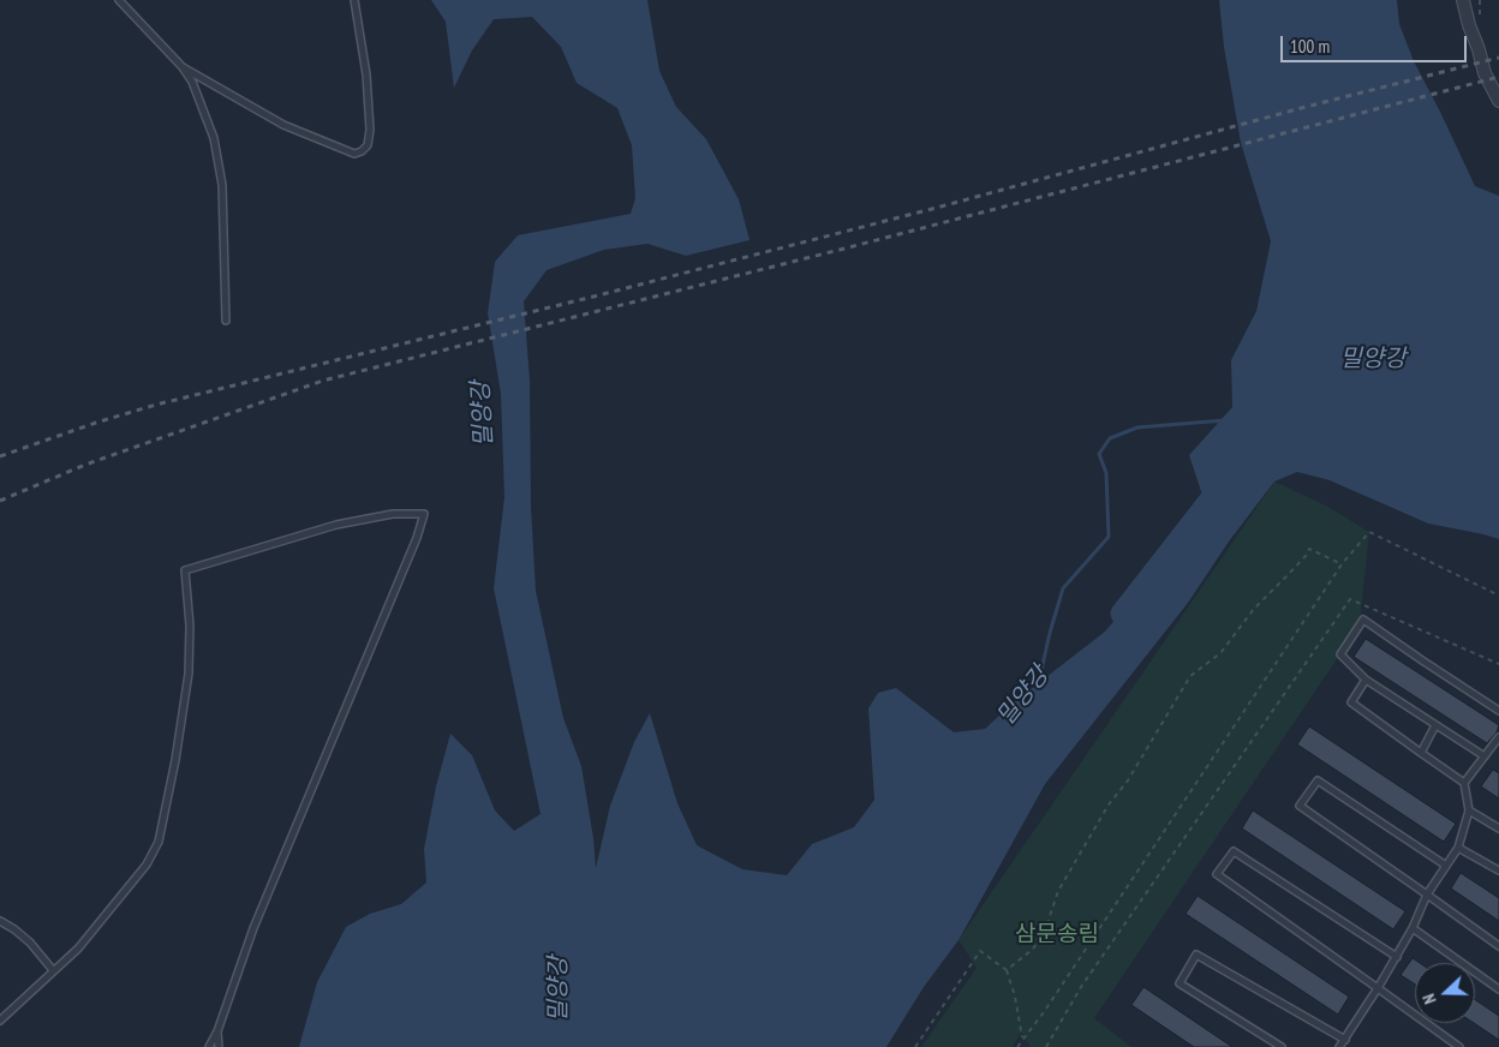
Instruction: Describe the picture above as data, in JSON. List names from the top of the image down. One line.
{"water":["밀양강"],"parks":["삼문송림"],"scale_bar":"100 m","north":"left"}
